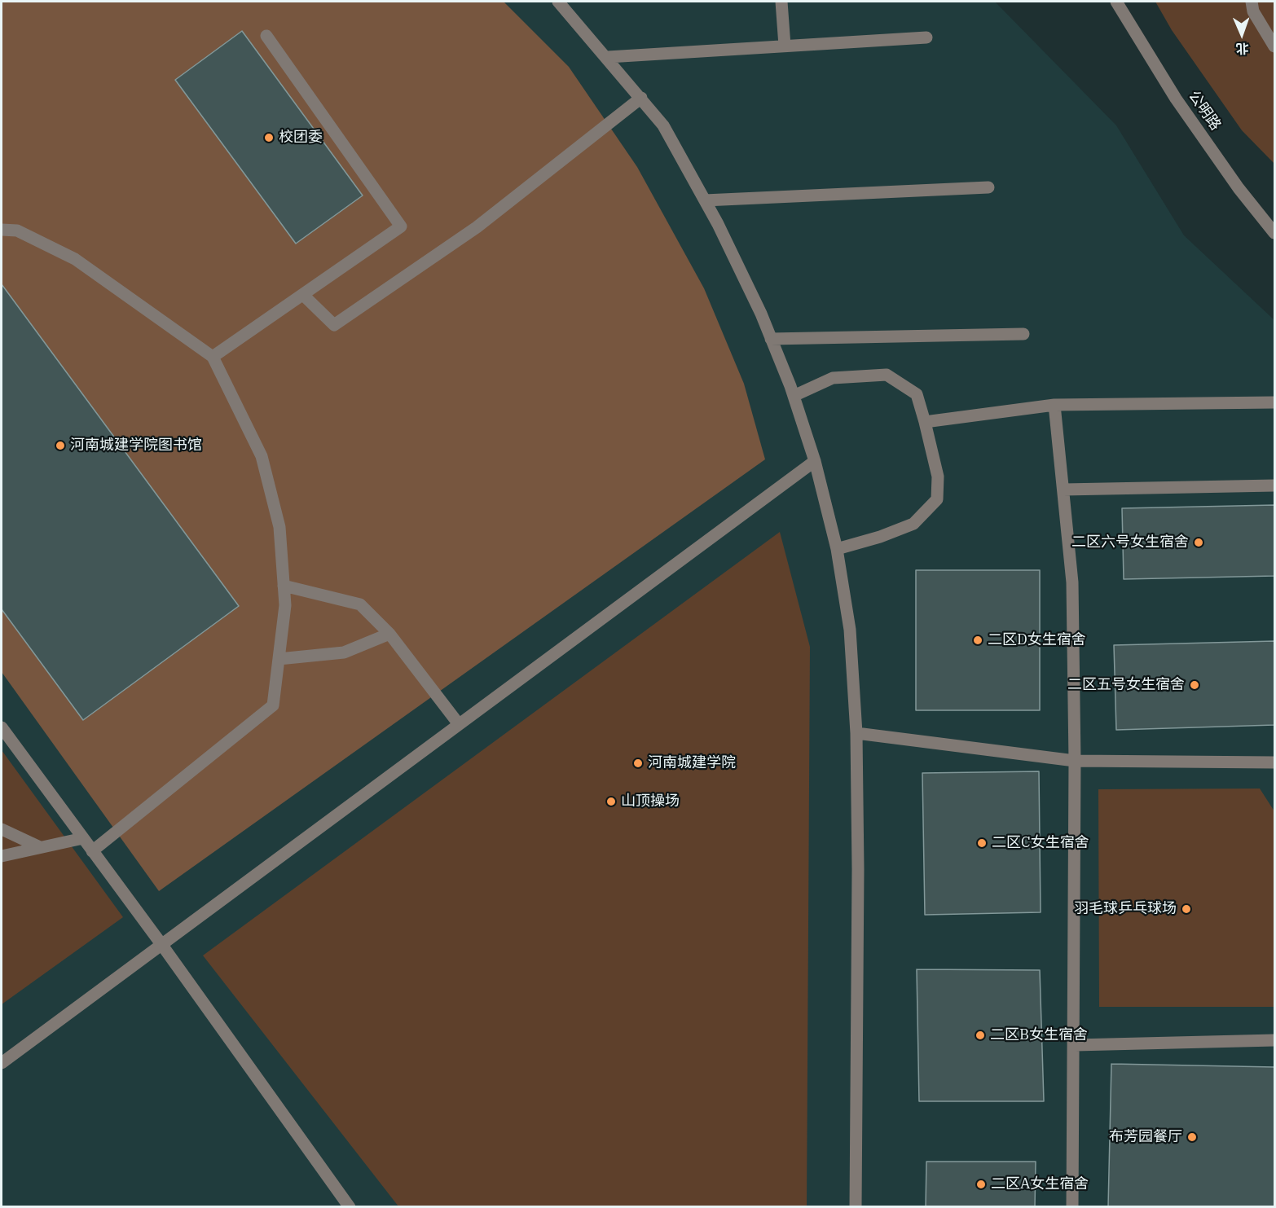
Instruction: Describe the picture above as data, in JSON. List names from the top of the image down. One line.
{"streets":{"street":["公明路"]},"places":["校团委","河南城建学院图书馆","二区六号女生宿舍","二区D女生宿舍","二区五号女生宿舍","河南城建学院","山顶操场","二区C女生宿舍","羽毛球乒乓球场","二区B女生宿舍","布芳园餐厅","二区A女生宿舍"],"north":"bottom"}
